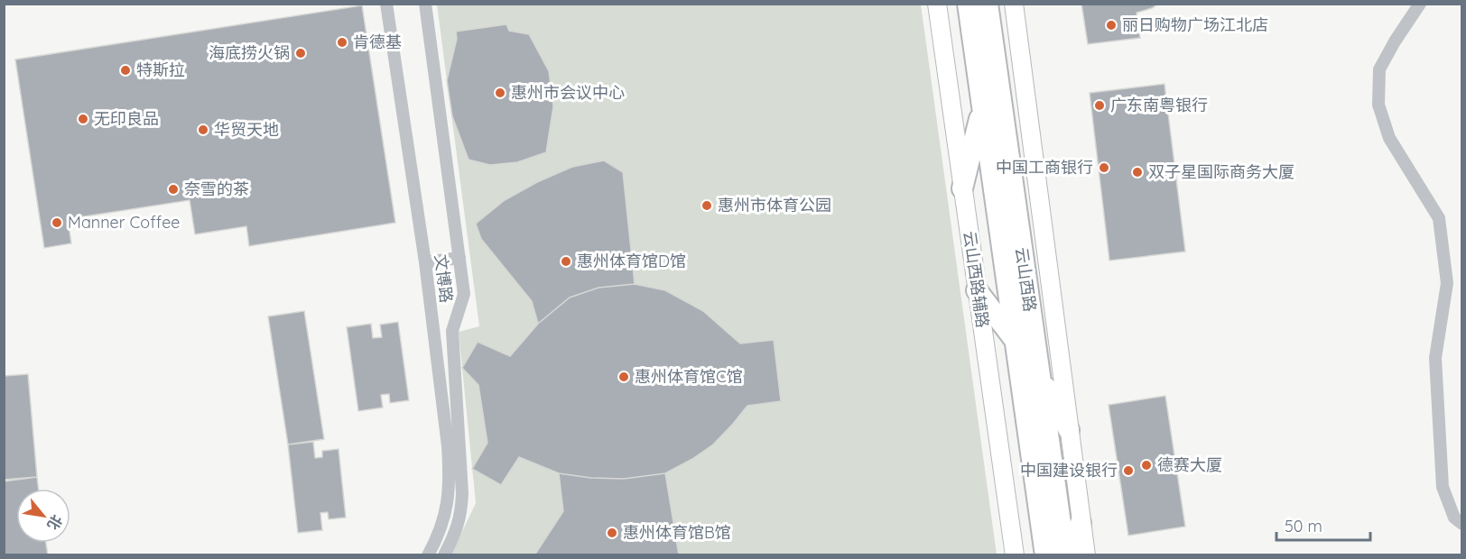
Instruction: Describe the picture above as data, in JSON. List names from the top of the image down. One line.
{"streets":{"main road":["云山西路辅路","云山西路"],"street":["文博路"]},"places":["丽日购物广场江北店","肯德基","海底捞火锅","特斯拉","惠州市会议中心","广东南粤银行","无印良品","华贸天地","中国工商银行","双子星国际商务大厦","奈雪的茶","惠州市体育公园","Manner Coffee","惠州体育馆D馆","惠州体育馆C馆","德赛大厦","中国建设银行","惠州体育馆B馆"],"scale_bar":"50 m","north":"bottom right"}
